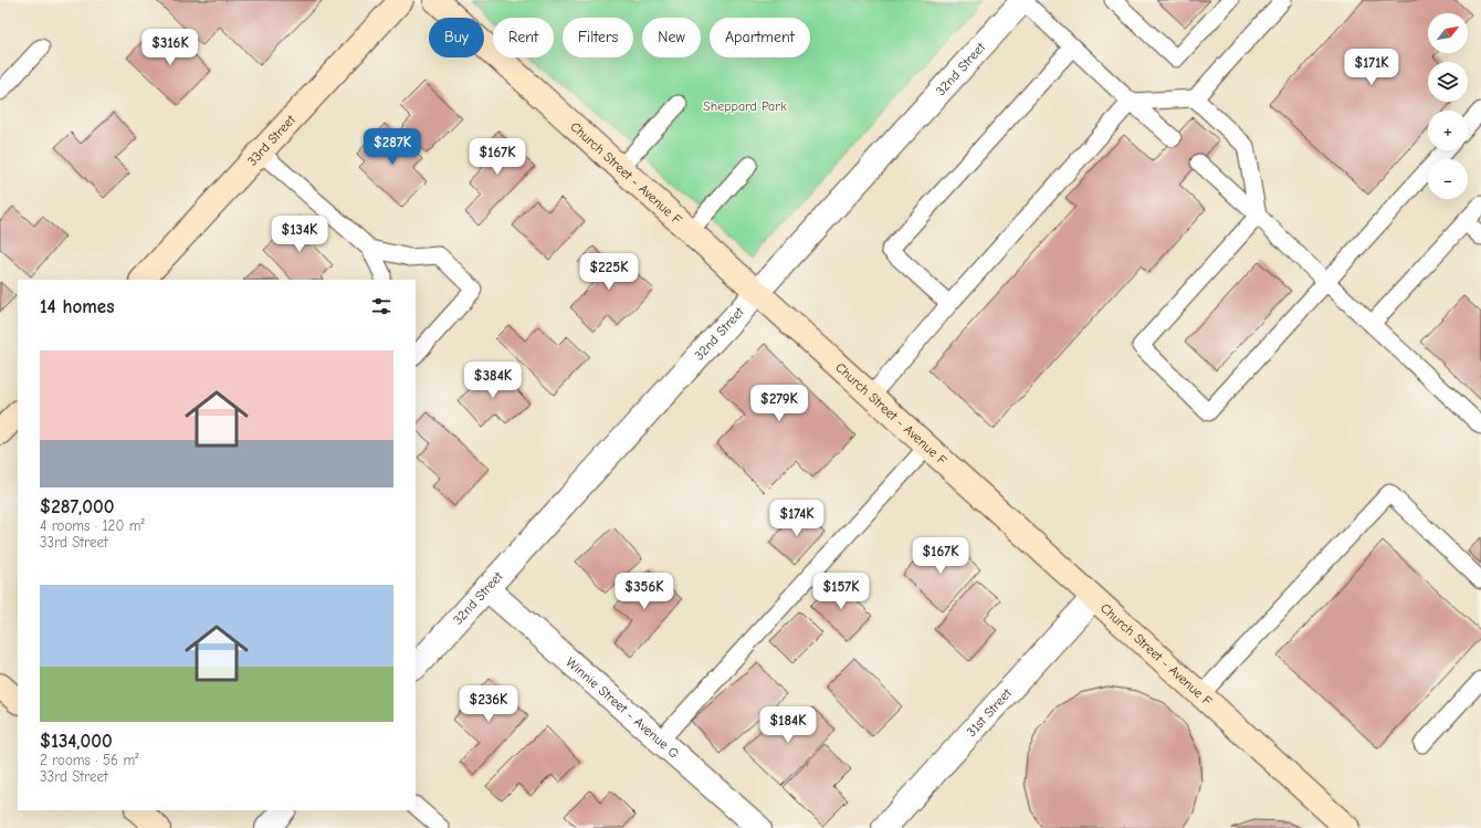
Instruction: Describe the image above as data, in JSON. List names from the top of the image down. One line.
{"streets":{"street":["32nd Street","33rd Street","Church Street - Avenue F","Winnie Street - Avenue G","31st Street"]},"crossings":[["32nd Street","Church Street - Avenue F"],["32nd Street","Winnie Street - Avenue G"],["Church Street - Avenue F","31st Street"]],"parks":["Sheppard Park"],"north":"top right","page":{"map_buttons":["+","−"],"chip":["Buy","Rent","Filters","New","Apartment"],"price":["$316K","$171K","$287K","$167K","$134K","$225K","$384K","$279K","$174K","$167K","$356K","$157K","$236K","$184K"],"heading":"14 homes","list":[{"name":"$287,000","note":"4 rooms · 120 m² · 33rd Street"},{"name":"$134,000","note":"2 rooms · 56 m² · 33rd Street"}]}}
